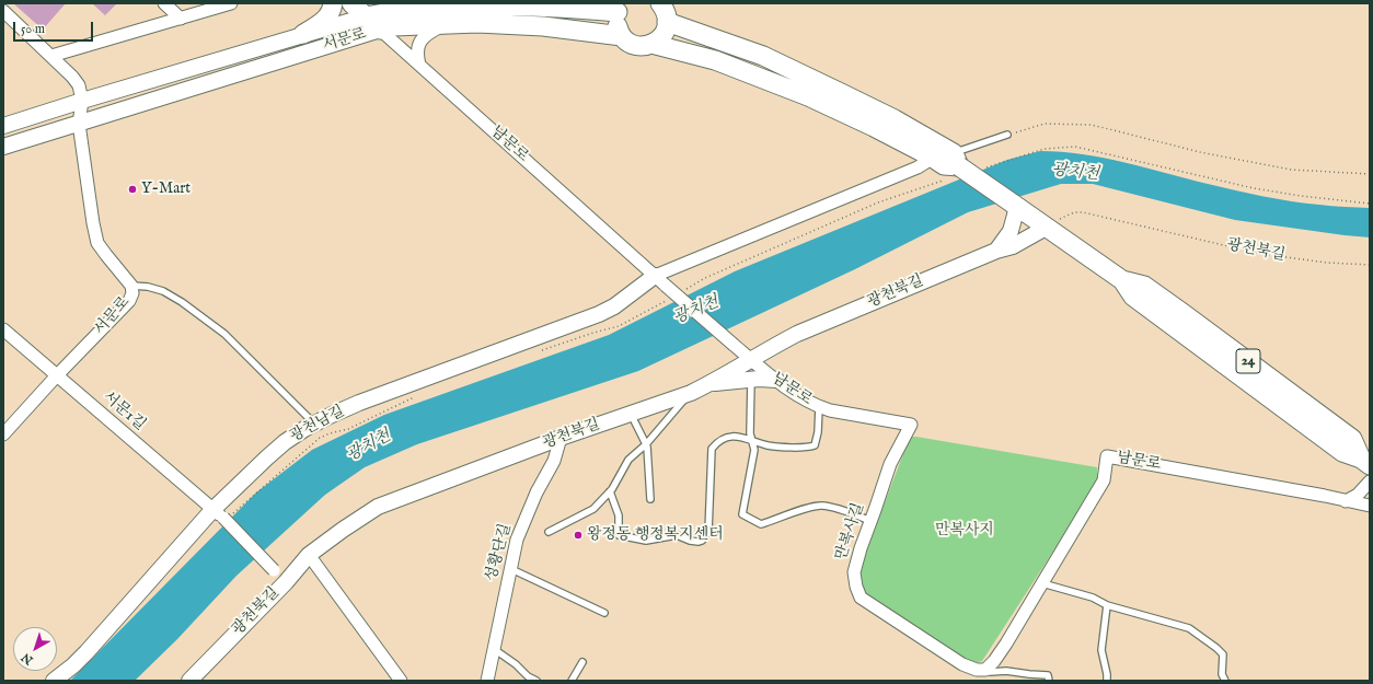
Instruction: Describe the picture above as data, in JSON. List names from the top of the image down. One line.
{"streets":{"main road":["서문로","남문로","24"],"street":["광천북길","서문1길","광천남길","만복사길","성황단길"]},"crossings":[["서문로","남문로"],["서문로","서문1길"],["남문로","광천북길"],["남문로","광천남길"],["남문로","만복사길"],["광천북길","24"],["광천북길","서문1길"],["광천북길","성황단길"],["서문1길","광천남길"]],"water":["광치천"],"parks":["만복사지"],"places":["Y-Mart","왕정동 행정복지센터"],"scale_bar":"50 m","north":"bottom left"}
